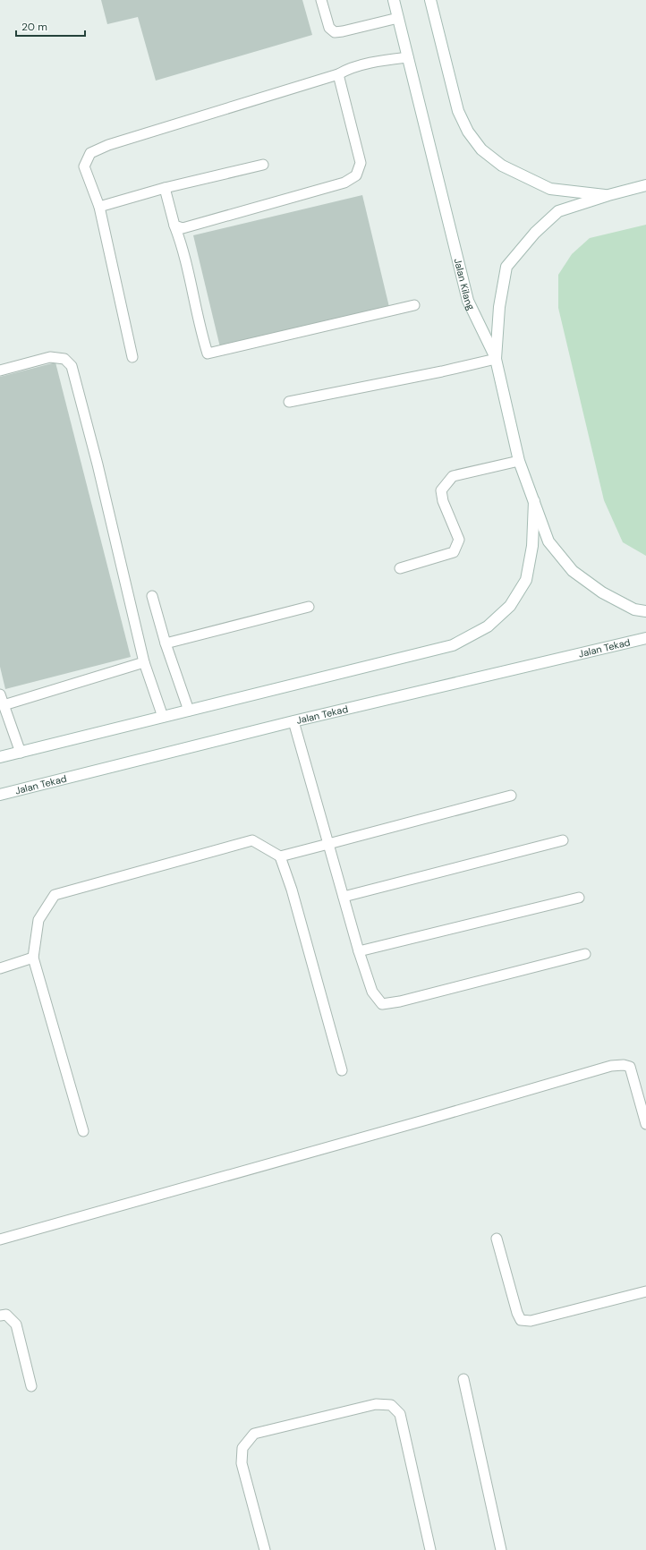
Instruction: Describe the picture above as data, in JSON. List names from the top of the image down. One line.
{"streets":{"street":["Jalan Kilang","Jalan Tekad"]},"scale_bar":"20 m"}
